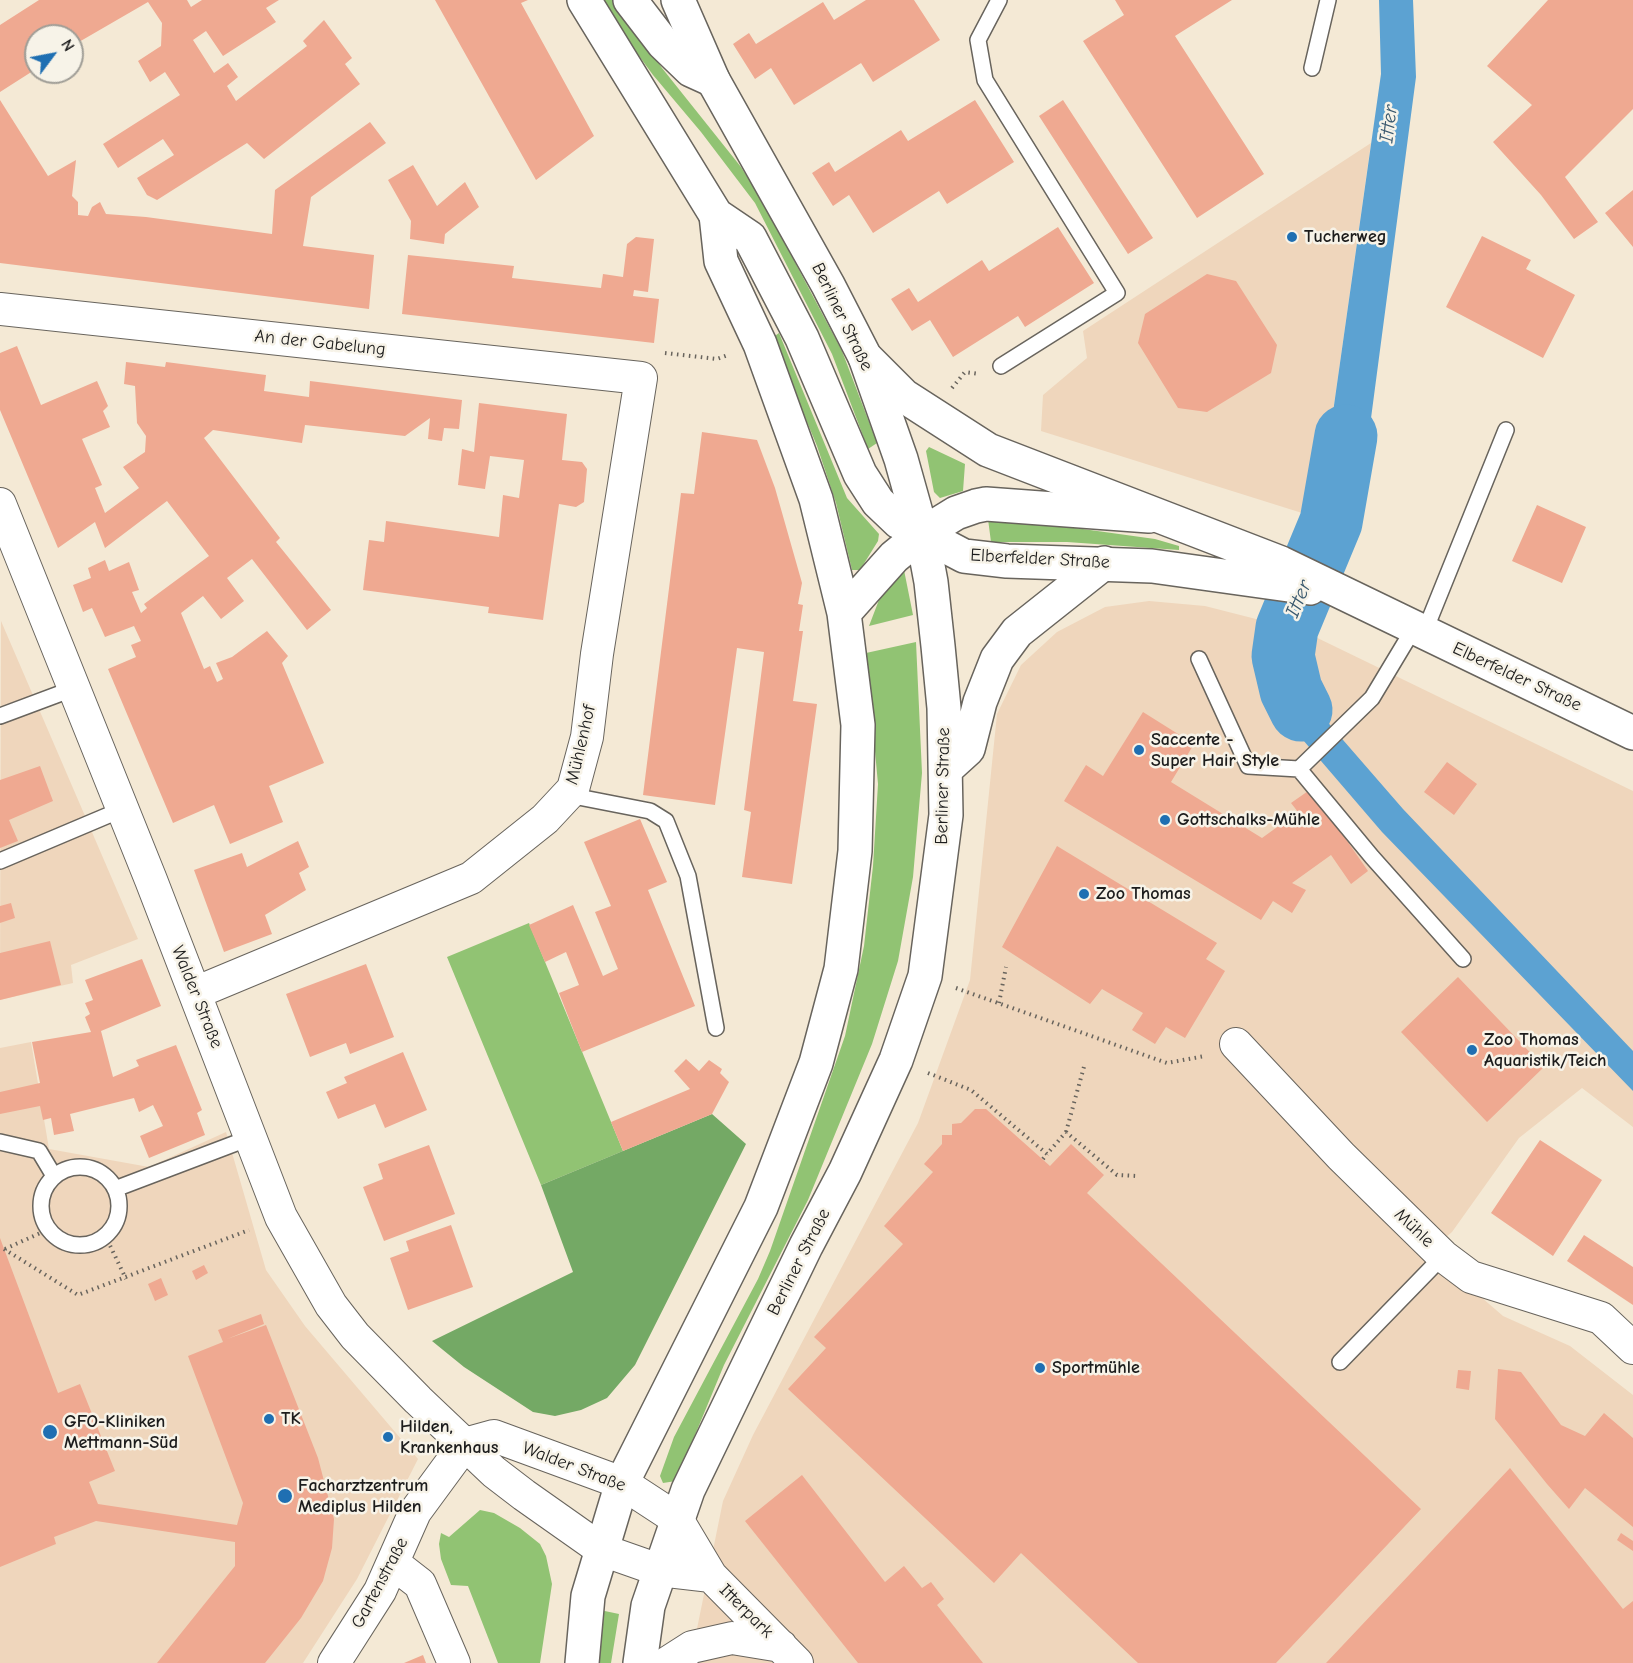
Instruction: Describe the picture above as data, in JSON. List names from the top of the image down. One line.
{"streets":{"main road":["Berliner Straße","Elberfelder Straße"],"street":["An der Gabelung","Mühlenhof","Walder Straße","Mühle","Gartenstraße","Itterpark"]},"crossings":[["Berliner Straße","Elberfelder Straße"],["Berliner Straße","Walder Straße"],["Berliner Straße","Itterpark"],["An der Gabelung","Mühlenhof"],["Mühlenhof","Walder Straße"],["Walder Straße","Gartenstraße"],["Walder Straße","Itterpark"]],"water":["Itter"],"places":["Tucherweg","Saccente - Super Hair Style","Gottschalks-Mühle","Zoo Thomas","Zoo Thomas Aquaristik/Teich","Sportmühle","TK","GFO-Kliniken Mettmann-Süd","Hilden, Krankenhaus","Facharztzentrum Mediplus Hilden"],"north":"top right"}
